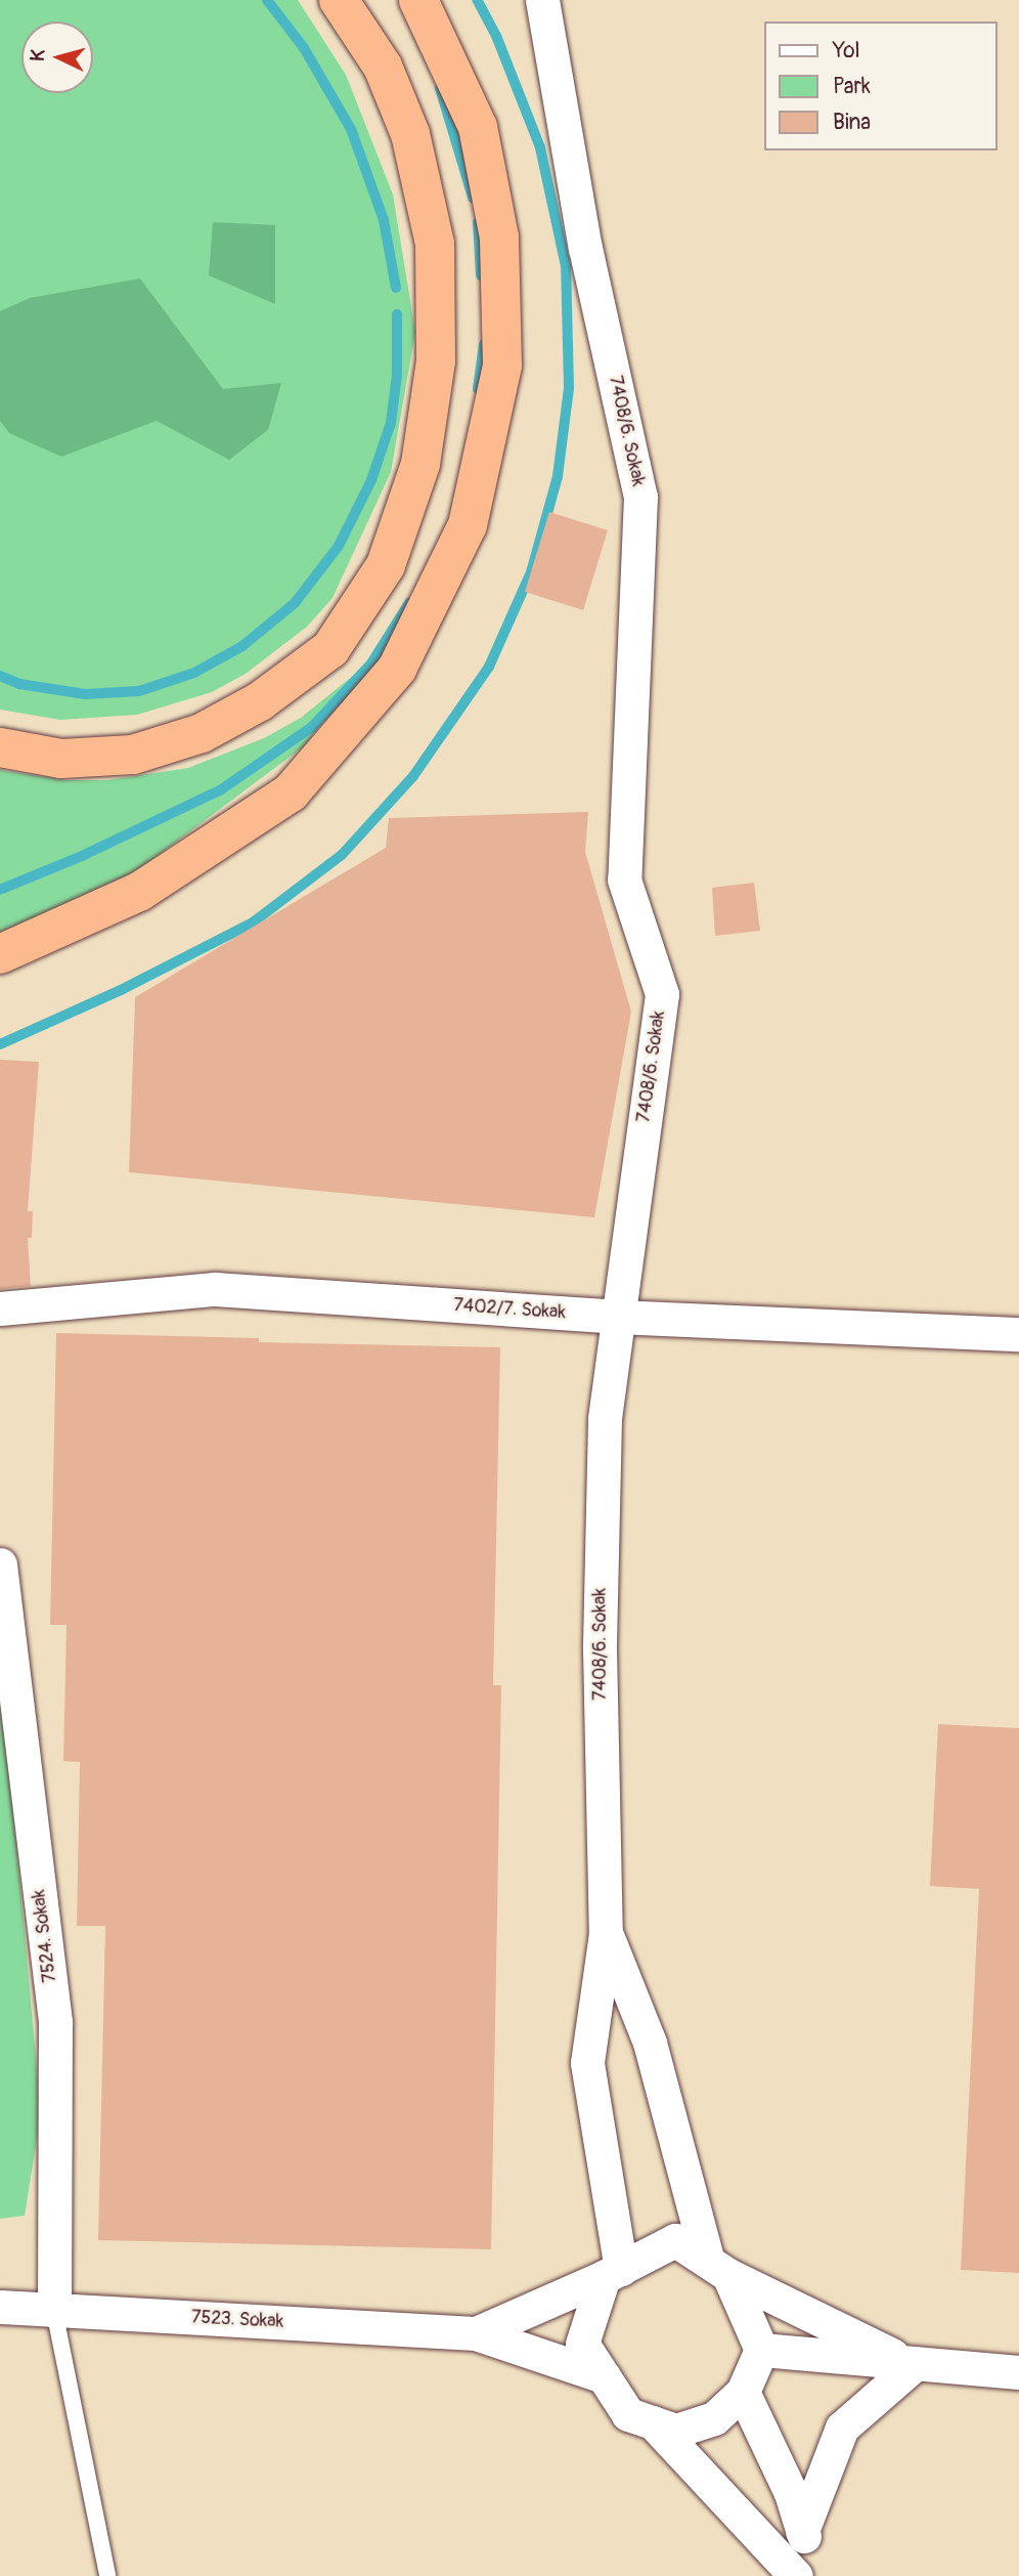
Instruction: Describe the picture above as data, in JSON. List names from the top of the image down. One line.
{"streets":{"street":["7408/6. Sokak","7402/7. Sokak","7524. Sokak","7523. Sokak"]},"crossings":[["7408/6. Sokak","7402/7. Sokak"],["7524. Sokak","7523. Sokak"]],"legend":["Yol","Park","Bina"],"north":"left"}
